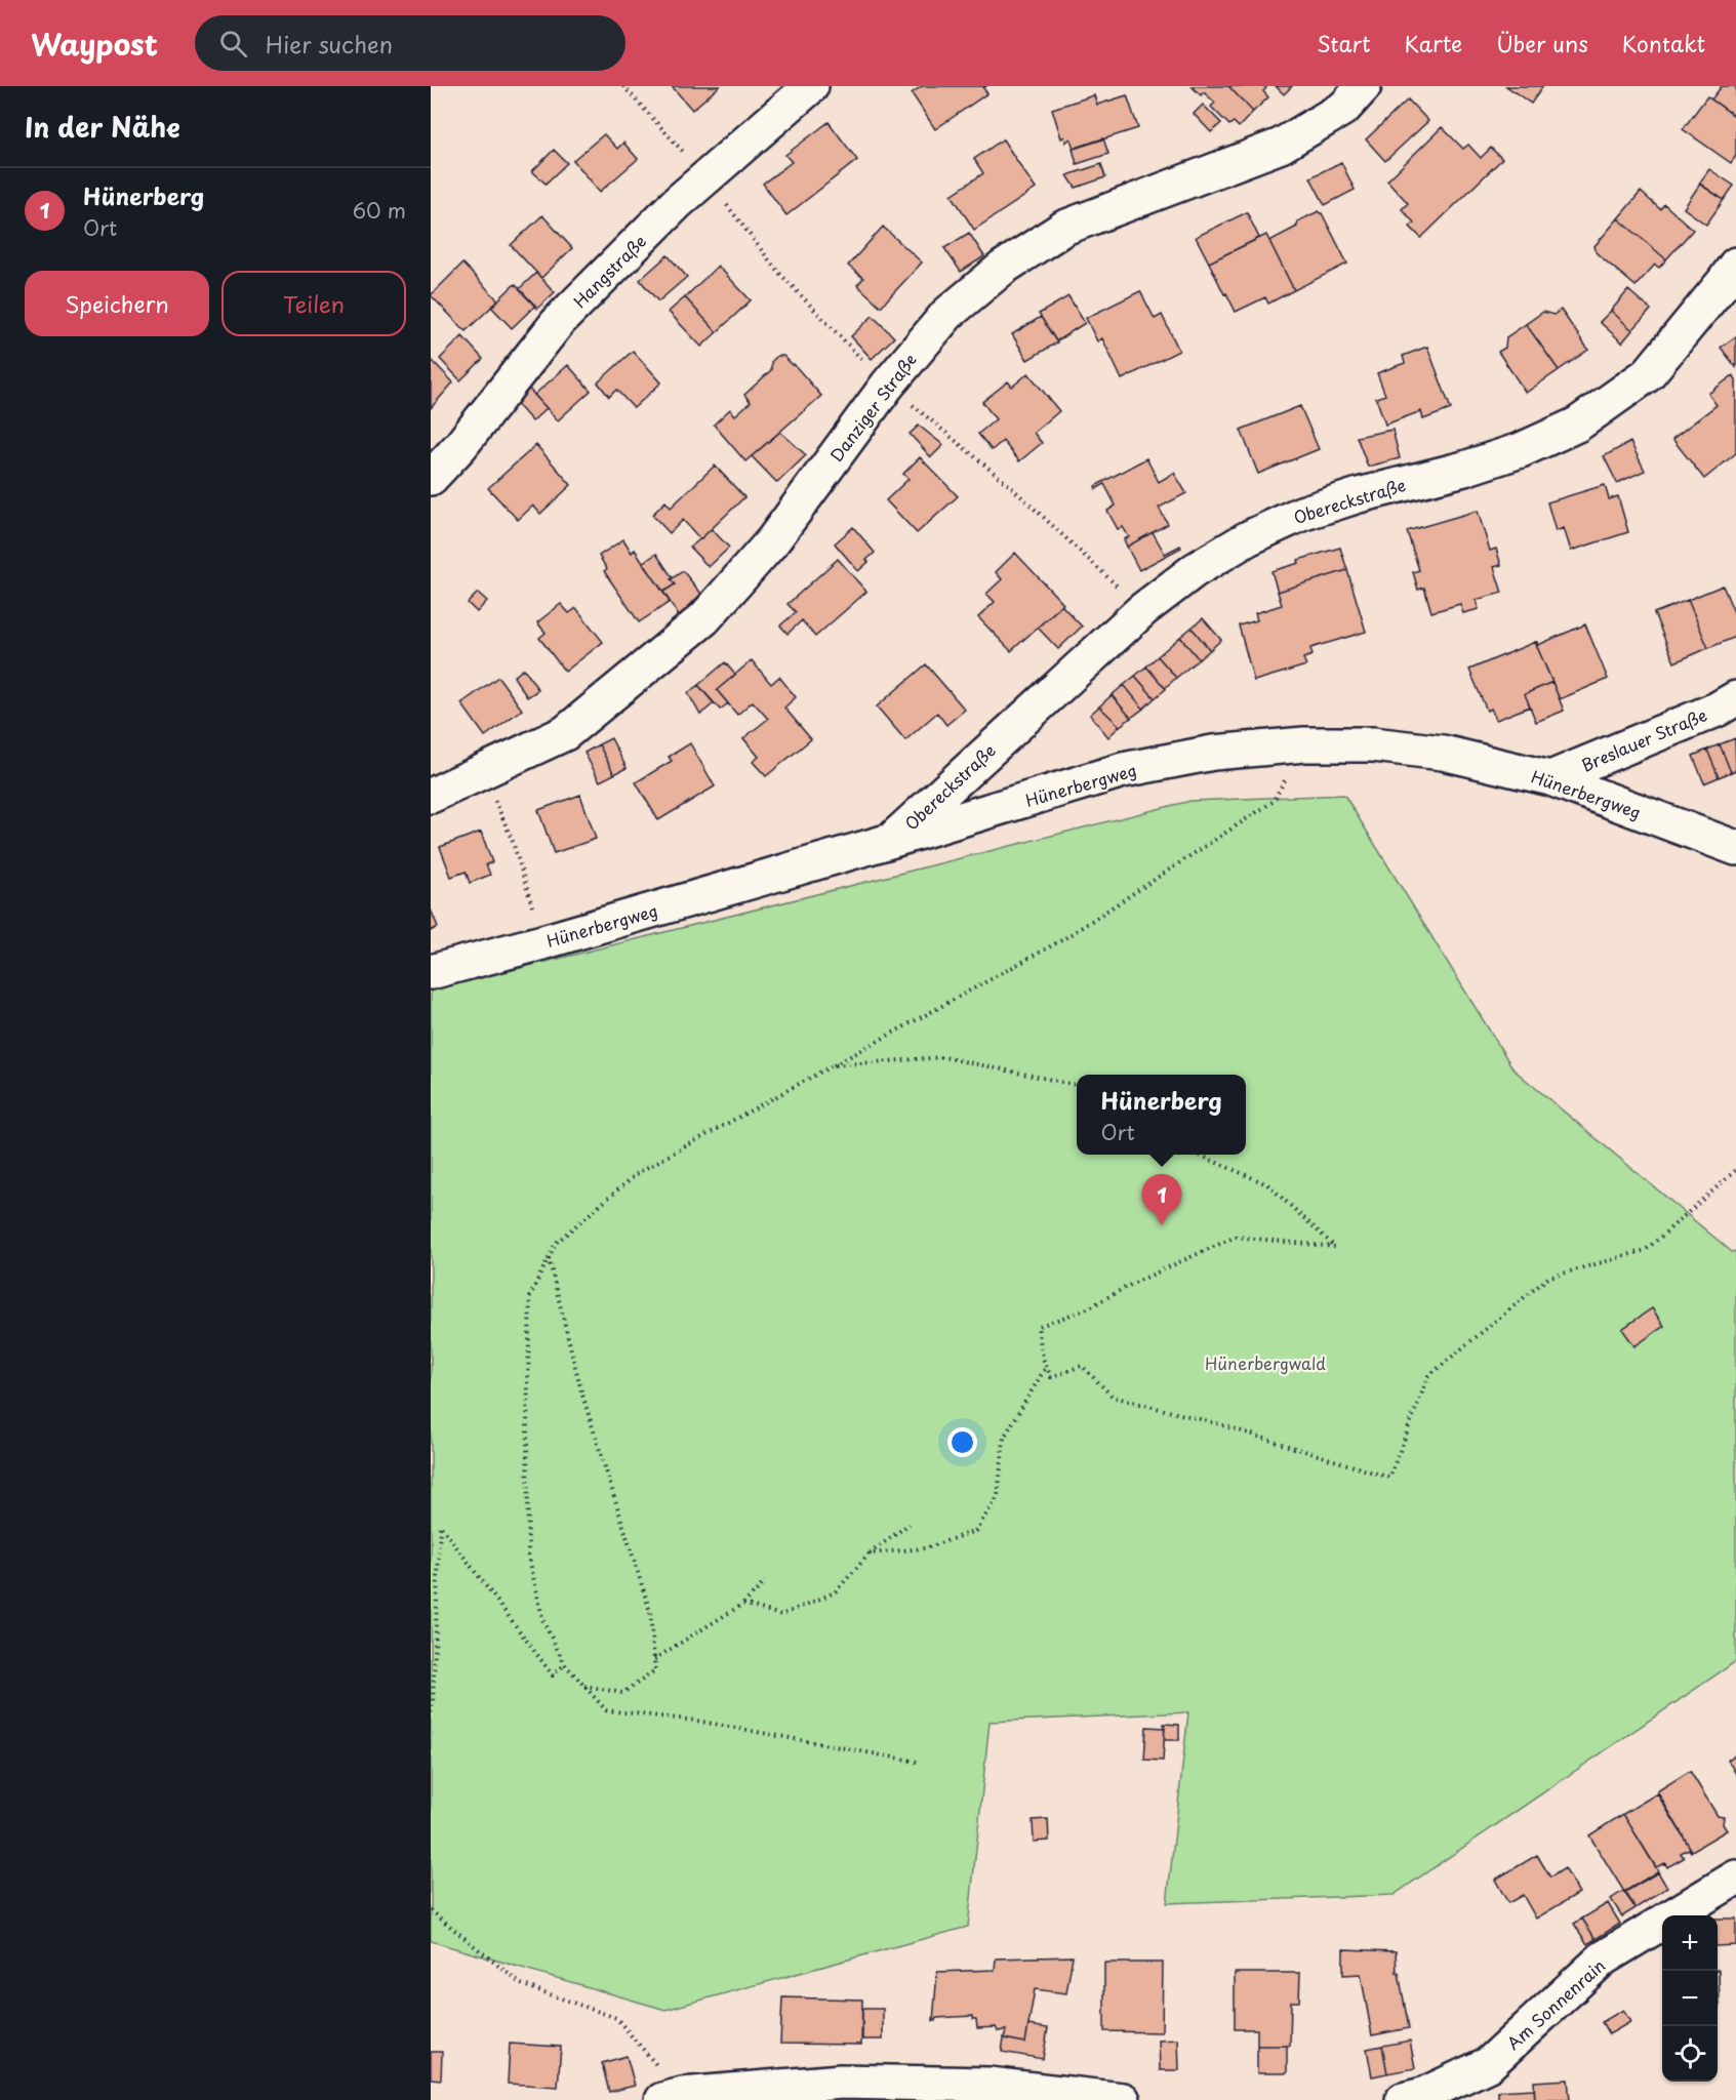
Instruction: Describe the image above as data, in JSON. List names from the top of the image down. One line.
{"streets":{"street":["Hangstraße","Danziger Straße","Obereckstraße","Breslauer Straße","Hünerbergweg","Am Sonnenrain"]},"crossings":[["Obereckstraße","Hünerbergweg"],["Breslauer Straße","Hünerbergweg"]],"parks":["Hünerbergwald"],"page":{"header":"Waypost","search":"Hier suchen","nav":["Start","Karte","Über uns","Kontakt"],"heading":"In der Nähe","list":[{"mark":"1","name":"Hünerberg","note":"Ort","value":"60 m"}],"buttons":["Speichern","Teilen"],"popup":["Hünerberg","Ort"],"pins":"1","map_buttons":["+","−"]}}
